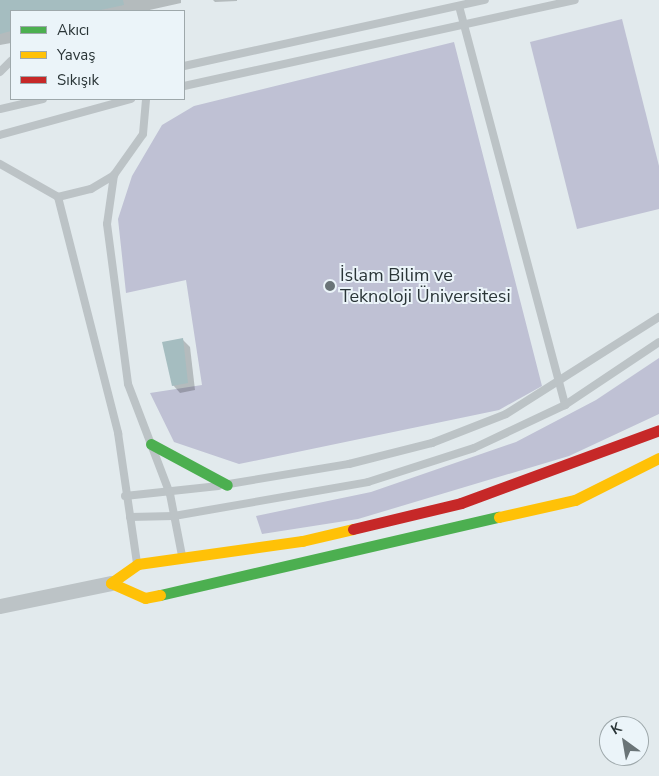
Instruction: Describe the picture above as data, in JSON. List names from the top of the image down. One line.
{"places":["İslam Bilim ve Teknoloji Üniversitesi"],"legend":["Akıcı","Yavaş","Sıkışık"],"north":"top left"}
